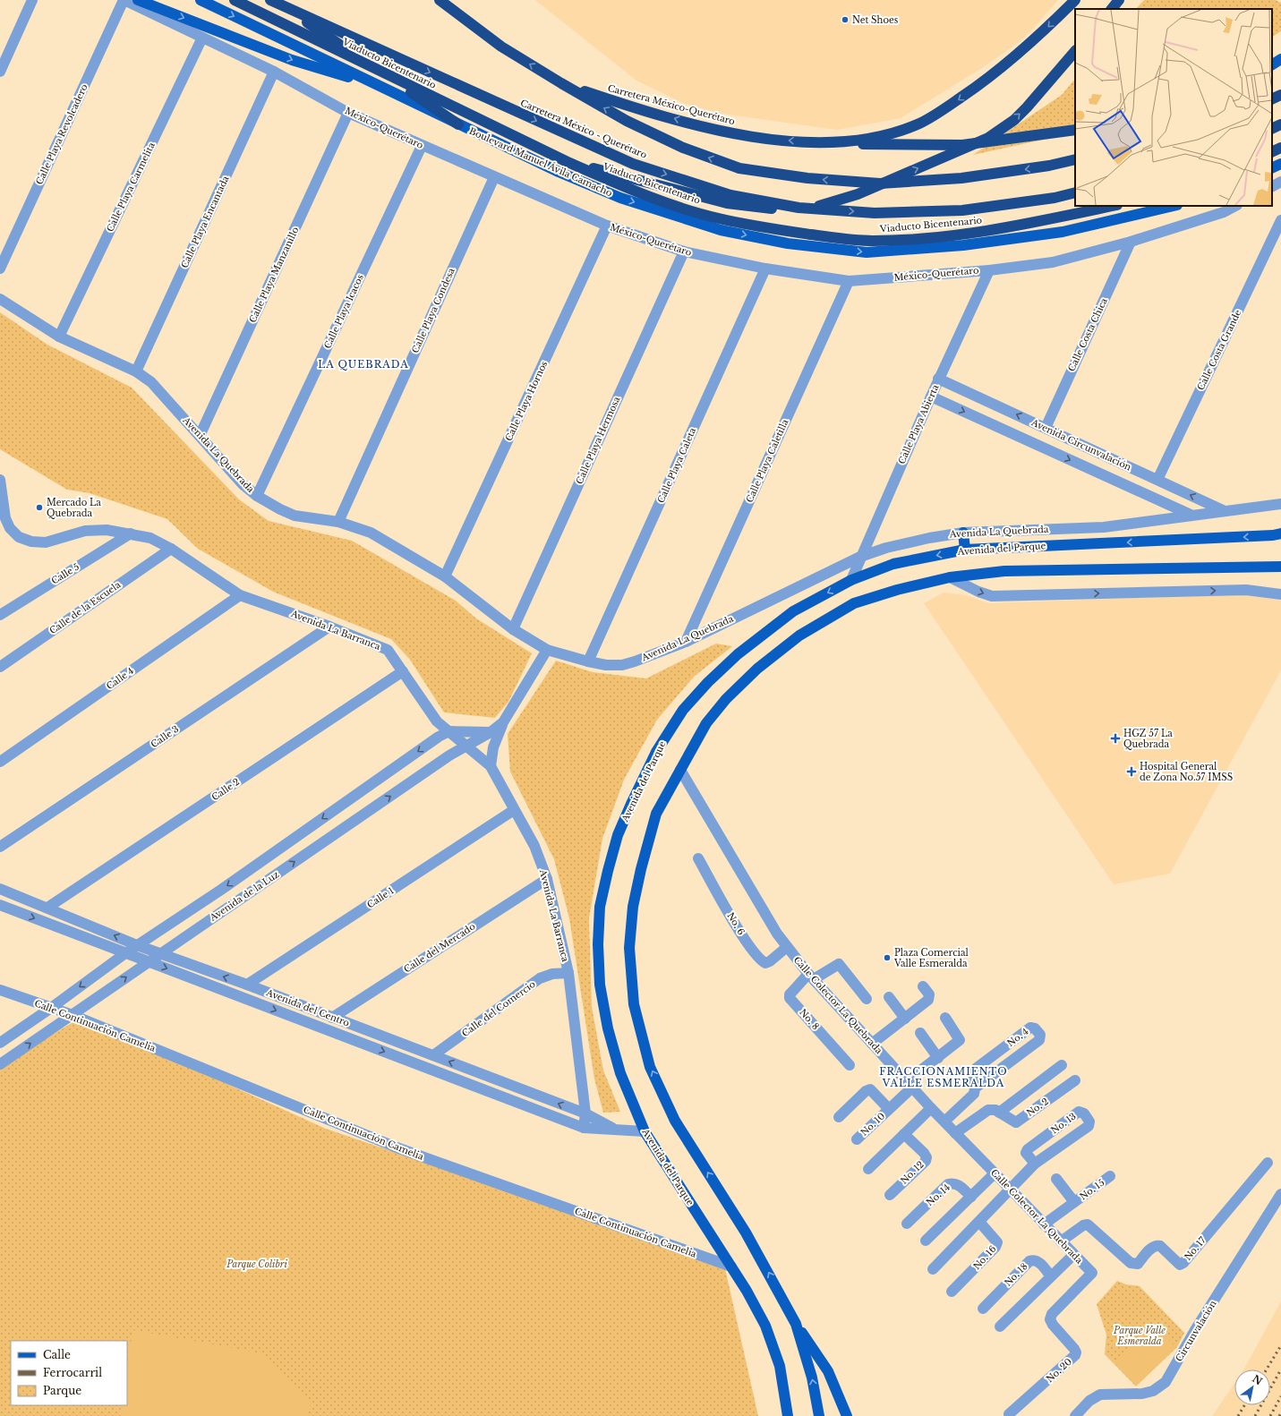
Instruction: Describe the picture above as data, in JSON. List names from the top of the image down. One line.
{"streets":{"highway":["Viaducto Bicentenario","Carretera México-Querétaro","Carretera México - Querétaro"],"main road":["Boulevard Manuel Ávila Camacho","Avenida del Parque"],"street":["México-Querétaro","Calle Playa Revolcadero","Calle Playa Carmelita","Calle Playa Encantada","Calle Playa Manzanillo","Calle Playa Condesa","Calle Playa Icacos","Calle Costa Chica","Calle Costa Grande","Calle Playa Hornos","Calle Playa Abierta","Calle Playa Hermosa","Avenida Circunvalación","Avenida La Quebrada","Calle Playa Caletilla","Calle Playa Caleta","Calle 5","Calle de la Escuela","Avenida La Barranca","Calle 4","Calle 3","Calle 2","Avenida de la Luz","Calle 1","No. 6","Calle del Mercado","Calle Colector La Quebrada","Avenida del Centro","Calle del Comercio","No. 8","Calle Continuación Camelia","No. 4","No. 2","No. 13","No. 10","No. 12","No. 15","No. 14","No. 17","No. 16","No. 18","Circunvalación","No. 20"]},"crossings":[["México-Querétaro","Calle Playa Revolcadero"],["México-Querétaro","Calle Playa Carmelita"],["México-Querétaro","Calle Playa Encantada"],["México-Querétaro","Calle Playa Manzanillo"],["México-Querétaro","Calle Playa Condesa"],["México-Querétaro","Calle Playa Icacos"],["México-Querétaro","Calle Costa Chica"],["México-Querétaro","Calle Playa Hornos"],["México-Querétaro","Calle Playa Abierta"],["México-Querétaro","Calle Playa Hermosa"],["México-Querétaro","Calle Playa Caletilla"],["México-Querétaro","Calle Playa Caleta"],["Calle Playa Carmelita","Avenida La Quebrada"],["Calle Playa Encantada","Avenida La Quebrada"],["Calle Playa Manzanillo","Avenida La Quebrada"],["Calle Playa Condesa","Avenida La Quebrada"],["Calle Playa Icacos","Avenida La Quebrada"],["Calle Costa Chica","Avenida Circunvalación"],["Calle Costa Grande","Avenida Circunvalación"],["Calle Playa Hornos","Avenida La Quebrada"],["Calle Playa Abierta","Avenida Circunvalación"],["Calle Playa Abierta","Avenida La Quebrada"],["Calle Playa Abierta","Avenida del Parque"],["Calle Playa Hermosa","Avenida La Quebrada"],["Avenida Circunvalación","Avenida La Quebrada"],["Avenida La Quebrada","Calle Playa Caletilla"],["Avenida La Quebrada","Calle Playa Caleta"],["Avenida La Quebrada","Avenida de la Luz"],["Avenida del Parque","Avenida del Centro"],["Avenida del Parque","Calle Continuación Camelia"],["Calle 5","Avenida La Barranca"],["Calle de la Escuela","Avenida La Barranca"],["Avenida La Barranca","Calle 4"],["Avenida La Barranca","Calle 3"],["Avenida La Barranca","Calle 2"],["Avenida La Barranca","Avenida de la Luz"],["Avenida La Barranca","Calle 1"],["Avenida La Barranca","Calle del Mercado"],["Avenida La Barranca","Avenida del Centro"],["Avenida La Barranca","Calle del Comercio"],["Calle 2","Avenida del Centro"],["Avenida de la Luz","Avenida del Centro"],["Avenida de la Luz","Calle Continuación Camelia"],["Calle 1","Avenida del Centro"],["No. 6","Calle Colector La Quebrada"],["Calle del Mercado","Avenida del Centro"],["Calle Colector La Quebrada","No. 8"],["Calle Colector La Quebrada","No. 4"],["Calle Colector La Quebrada","No. 13"],["Calle Colector La Quebrada","No. 10"],["Calle Colector La Quebrada","No. 15"],["Calle Colector La Quebrada","No. 17"],["Calle Colector La Quebrada","No. 20"],["Avenida del Centro","Calle del Comercio"]],"one_way":["Boulevard Manuel Ávila Camacho"],"districts":["LA QUEBRADA","FRACCIONAMIENTO VALLE ESMERALDA"],"parks":["Parque Colibri","Parque Valle Esmeralda"],"places":{"other":["Net Shoes","Mercado La Quebrada","Plaza Comercial Valle Esmeralda"],"health":["HGZ 57 La Quebrada","Hospital General de Zona No.57 IMSS"]},"legend":["Calle","Ferrocarril","Parque"],"north":"top right"}
